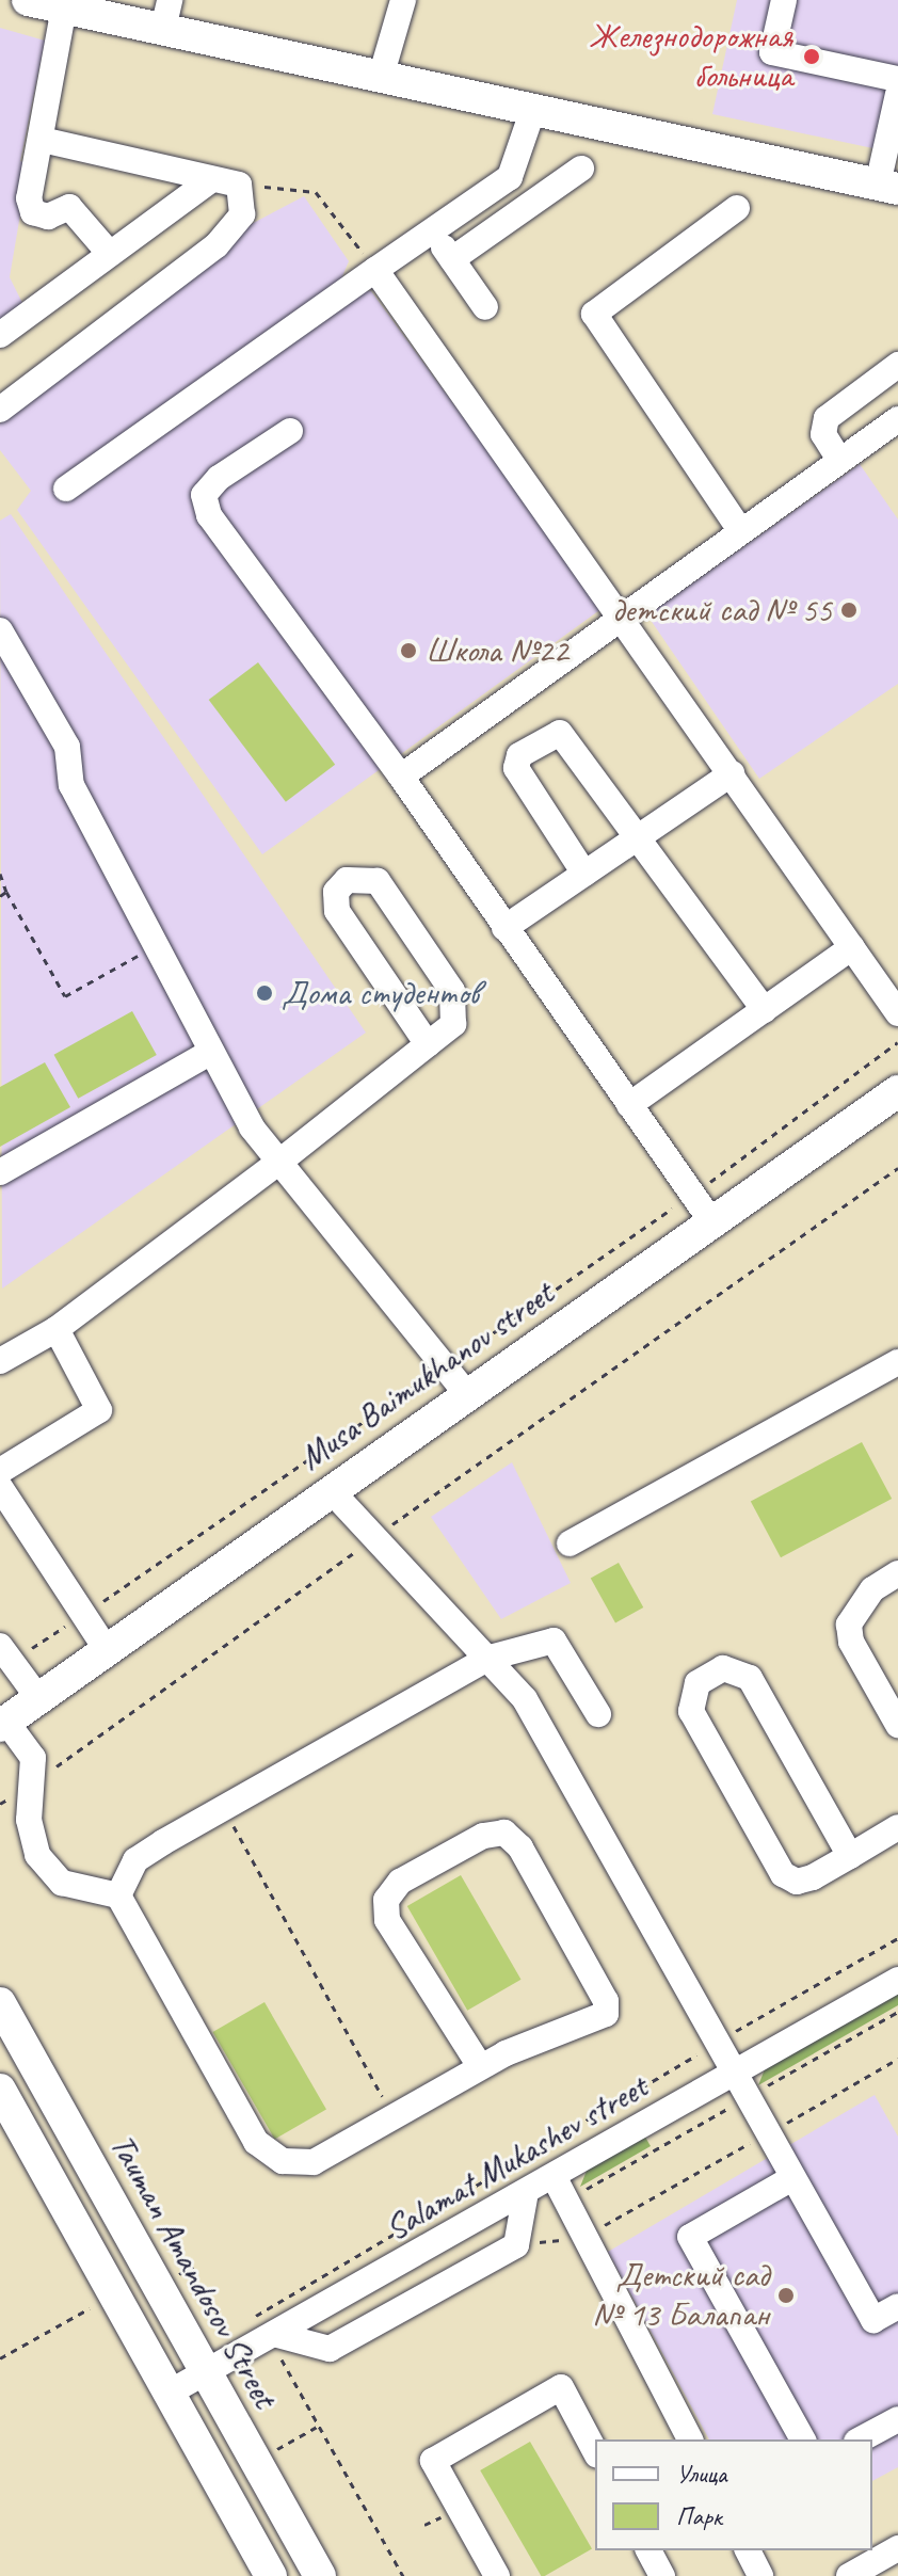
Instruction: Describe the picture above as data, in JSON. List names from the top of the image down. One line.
{"streets":{"main road":["Musa Baimukhanov street","Tauman Amandosov Street"],"street":["Salamat Mukashev street"]},"crossings":[["Salamat Mukashev street","Tauman Amandosov Street"]],"places":["Железнодорожная больница","детский сад № 55","Школа №22","Дома студентов","Детский сад № 13 Балапан"],"legend":["Улица","Парк"]}
